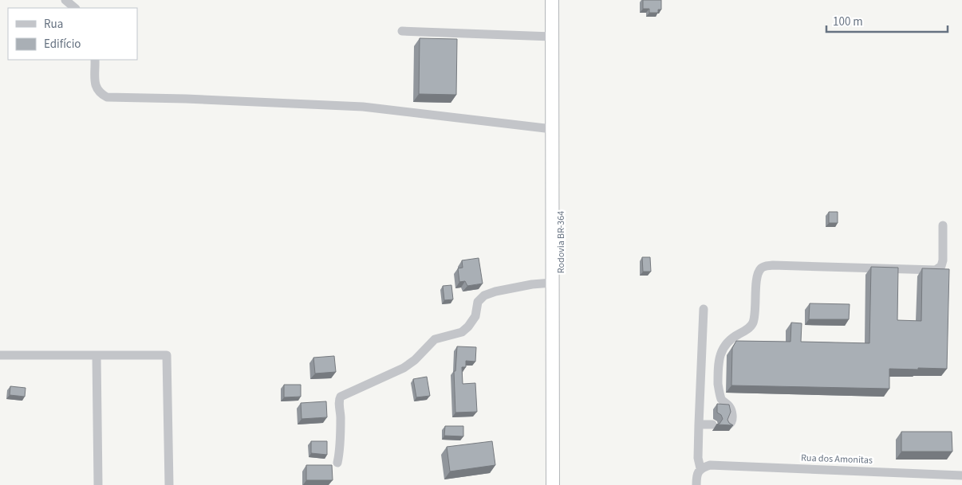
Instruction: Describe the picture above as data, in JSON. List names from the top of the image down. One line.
{"streets":{"highway":["Rodovia BR-364"],"street":["Rua dos Amonitas"]},"legend":["Rua","Edifício"],"scale_bar":"100 m"}
